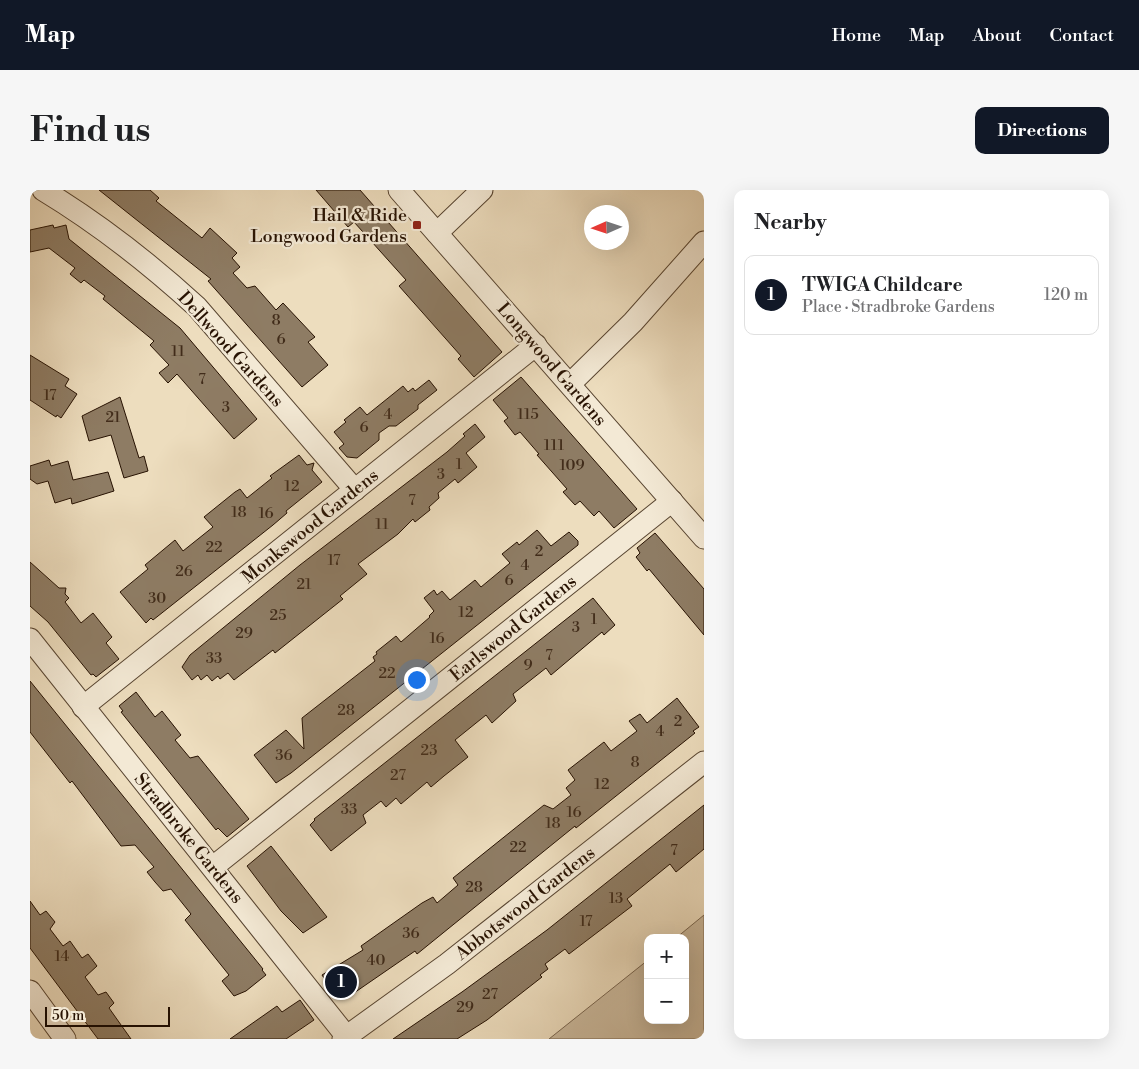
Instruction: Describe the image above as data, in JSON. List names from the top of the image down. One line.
{"streets":{"street":["Dellwood Gardens","Longwood Gardens","Monkswood Gardens","Earlswood Gardens","Stradbroke Gardens","Abbotswood Gardens"]},"crossings":[["Dellwood Gardens","Monkswood Gardens"],["Longwood Gardens","Monkswood Gardens"],["Longwood Gardens","Earlswood Gardens"],["Monkswood Gardens","Stradbroke Gardens"],["Earlswood Gardens","Stradbroke Gardens"],["Stradbroke Gardens","Abbotswood Gardens"]],"places":{"transit":["Hail & Ride Longwood Gardens"]},"house_numbers":["8","6","11","7","17","3","4","115","21","6","111","1","109","3","12","7","18","16","11","22","2","17","4","26","6","21","30","12","25","1","3","29","16","7","33","9","22","28","2","4","23","36","8","27","12","33","16","18","22","7","28","13","17","36","14","40","27","29"],"scale_bar":"50 m","north":"left","page":{"header":"Map","nav":["Home","Map","About","Contact"],"buttons":"Directions","title":"Find us","heading":"Nearby","list":[{"mark":"1","name":"TWIGA Childcare","note":"Place · Stradbroke Gardens","value":"120 m"}],"map_buttons":["+","−"],"pins":"1","scale":"50 m"}}
